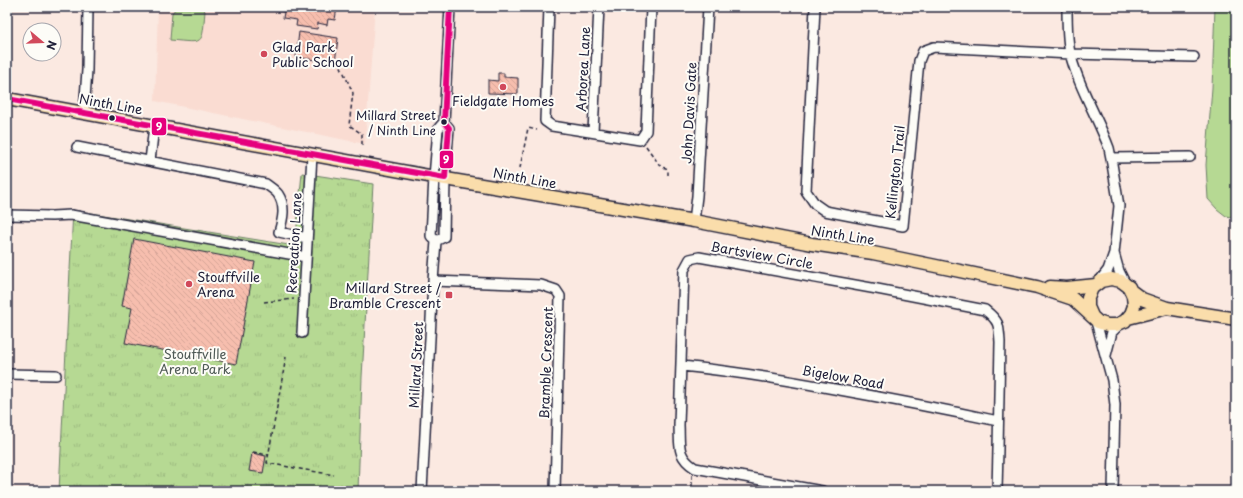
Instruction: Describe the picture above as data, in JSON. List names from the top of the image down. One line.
{"streets":{"main road":["Ninth Line"],"street":["Arborea Lane","John Davis Gate","Kellington Trail","Recreation Lane","Bartsview Circle","Bramble Crescent","Millard Street","Bigelow Road"]},"crossings":[["Ninth Line","John Davis Gate"],["Ninth Line","Recreation Lane"],["Ninth Line","Millard Street"],["Bartsview Circle","Bigelow Road"],["Bramble Crescent","Millard Street"]],"parks":["Stouffville Arena Park"],"places":{"other":["Glad Park Public School","Fieldgate Homes","Millard Street / Ninth Line","Stouffville Arena"],"transit":["Millard Street / Bramble Crescent"]},"lines":["transit line 9"],"north":"right"}
